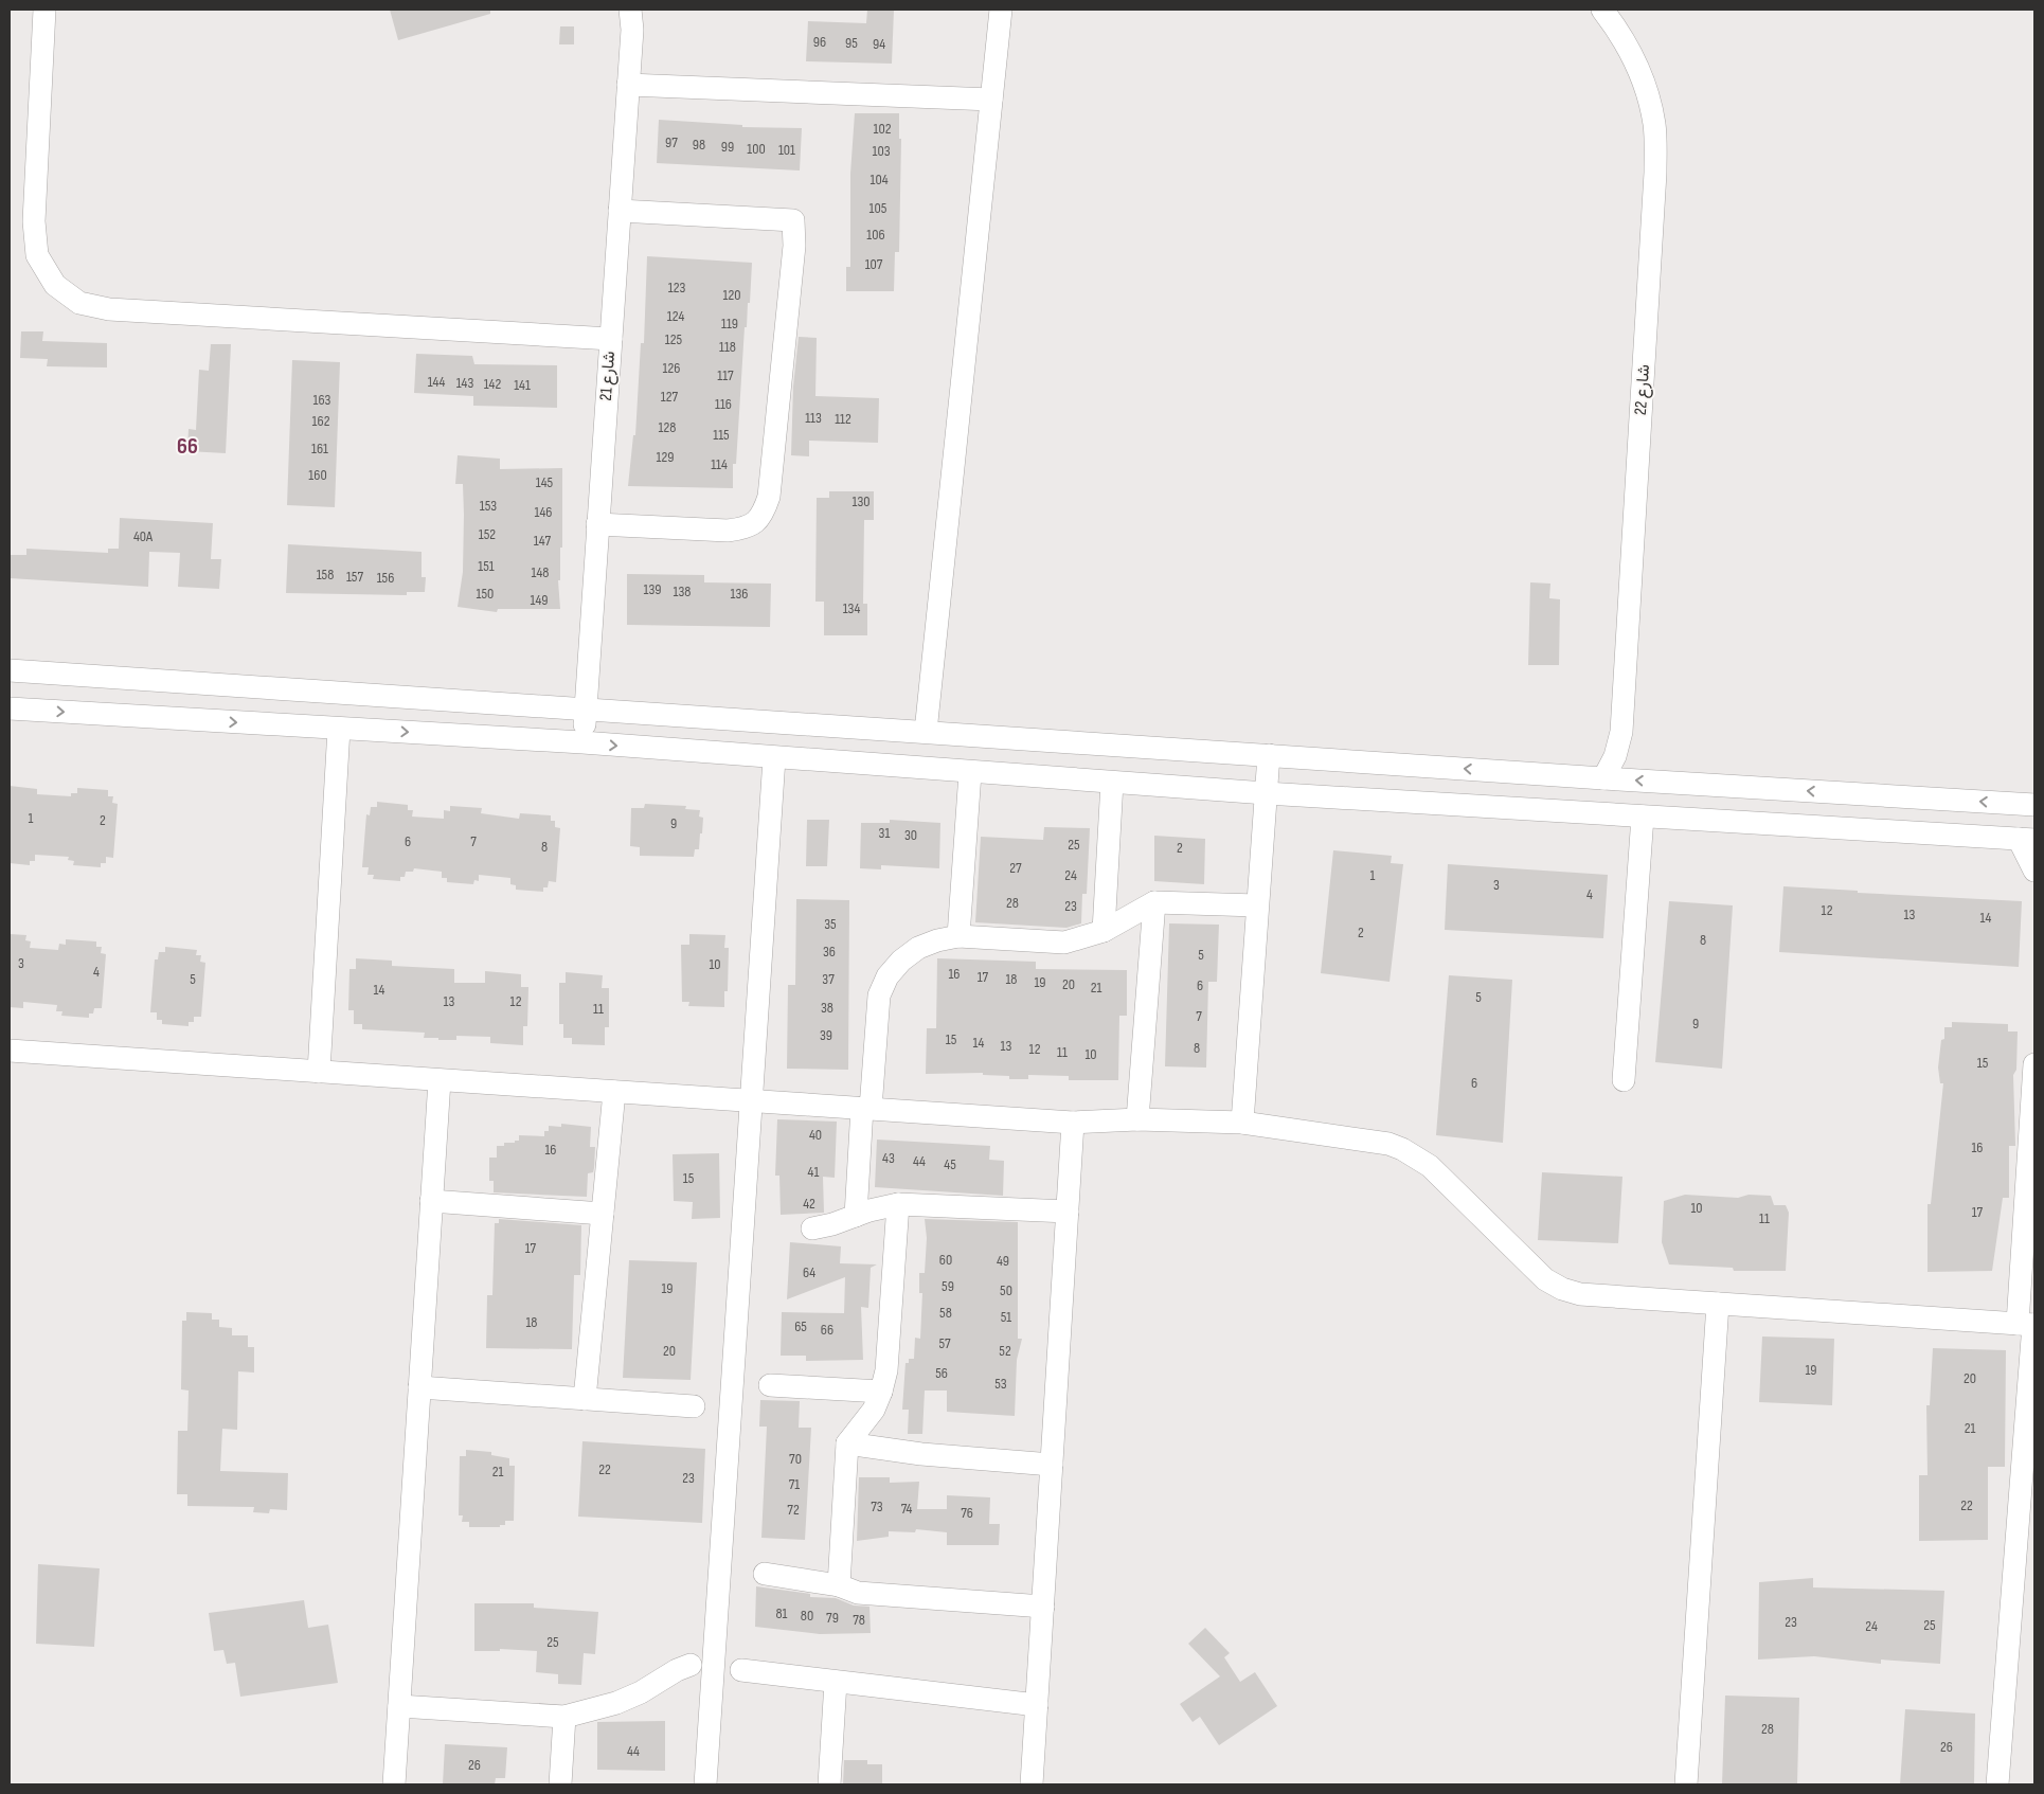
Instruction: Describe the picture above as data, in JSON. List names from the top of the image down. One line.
{"streets":{"street":["شارع 21","شارع 22"]},"districts":["66"],"house_numbers":["96","95","94","102","97","98","99","100","101","103","104","105","106","107","123","120","124","119","125","118","126","117","144","143","142","141","127","163","116","113","112","162","128","115","161","129","114","160","145","130","153","146","152","40A","147","151","148","158","157","156","139","138","150","136","149","134","1","2","9","31","30","6","7","25","8","2","27","24","1","3","4","28","23","12","13","14","35","2","8","36","5","3","10","4","16","17","5","37","18","19","20","6","21","14","5","13","12","38","11","7","9","39","15","14","13","8","12","11","10","15","6","40","16","16","43","44","45","41","15","42","10","17","11","17","60","49","64","59","19","50","58","51","18","65","66","57","20","52","19","56","20","53","21","70","22","21","23","71","22","73","74","72","76","81","80","79","78","23","25","24","25","28","26","44","26"]}
